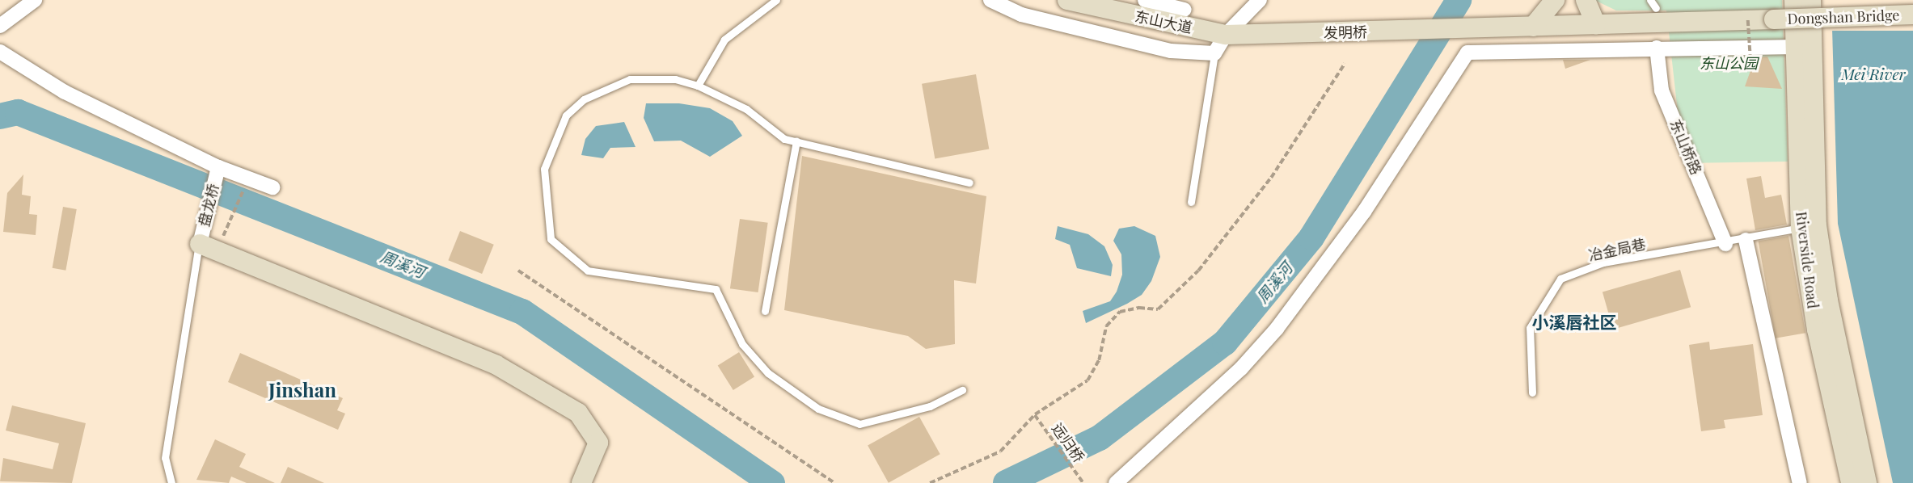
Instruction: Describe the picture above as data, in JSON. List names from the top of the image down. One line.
{"streets":{"main road":["Dongshan Bridge","东山大道","发明桥","Riverside Road"],"street":["东山桥路","盘龙桥"],"lane":["冶金局巷"],"path":["远归桥"]},"crossings":[["Dongshan Bridge","发明桥"],["东山大道","发明桥"],["东山桥路","冶金局巷"],["冶金局巷","Riverside Road"]],"districts":["小溪唇社区","Jinshan"],"water":["Mei River","周溪河"],"parks":["东山公园"]}
